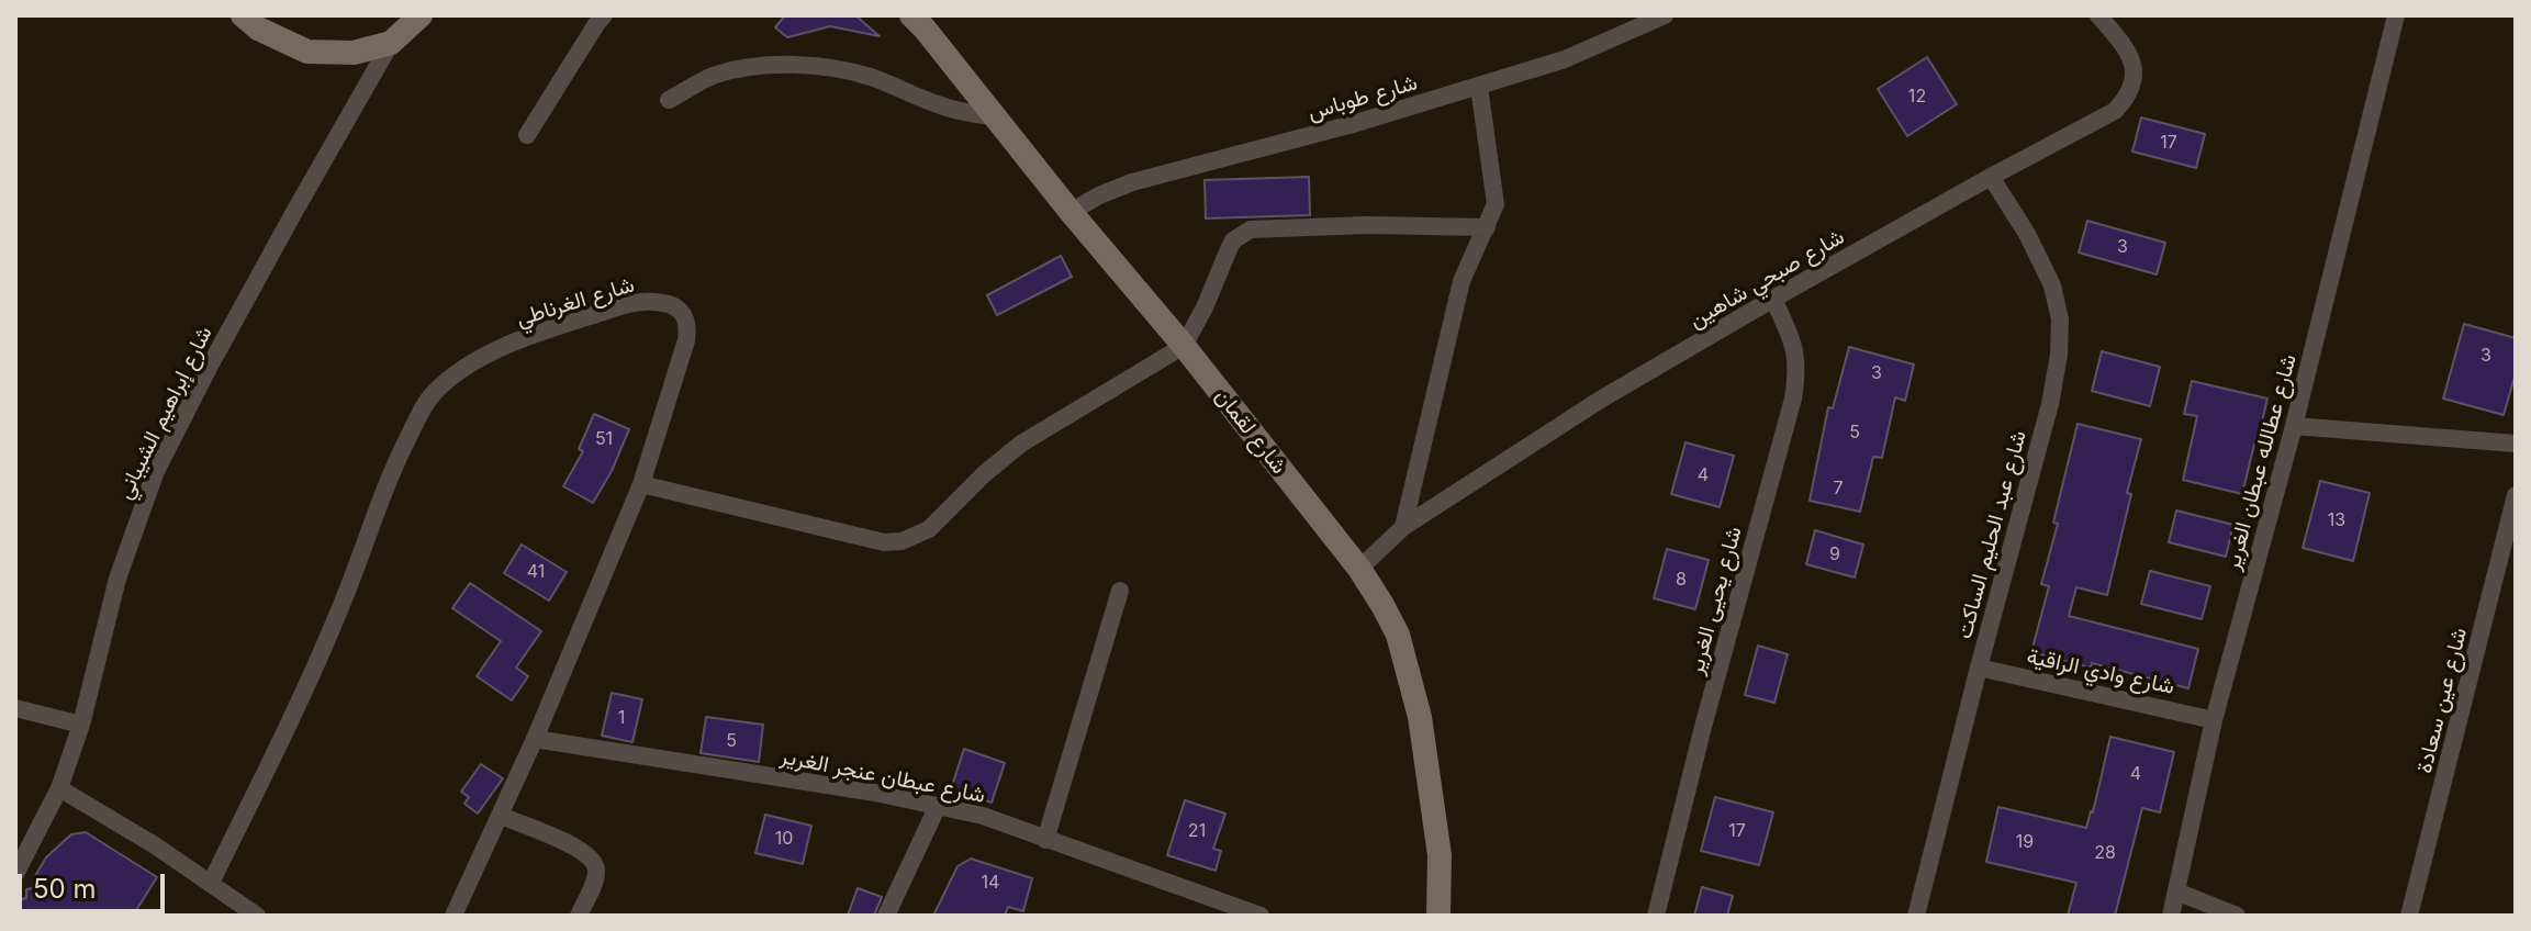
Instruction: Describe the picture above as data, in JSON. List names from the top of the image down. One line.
{"streets":{"street":["شارع طوباس","شارع صبحي شاهين","شارع الغرناطي","شارع إبراهيم الشيباني","شارع لقمان","شارع عطالله عبطان الغرير","شارع عبد الحليم الساكت","شارع يحيى الغرير","شارع وادي الراقية","شارع عين سعادة","شارع عبطان عنجر الغرير"]},"crossings":[["شارع طوباس","شارع لقمان"],["شارع صبحي شاهين","شارع لقمان"],["شارع صبحي شاهين","شارع عبد الحليم الساكت"],["شارع صبحي شاهين","شارع يحيى الغرير"],["شارع الغرناطي","شارع عبطان عنجر الغرير"],["شارع عطالله عبطان الغرير","شارع وادي الراقية"],["شارع عبد الحليم الساكت","شارع وادي الراقية"]],"house_numbers":["12","17","3","3","3","5","51","4","7","13","9","41","8","1","5","4","21","17","10","19","28","14"],"scale_bar":"50 m"}
